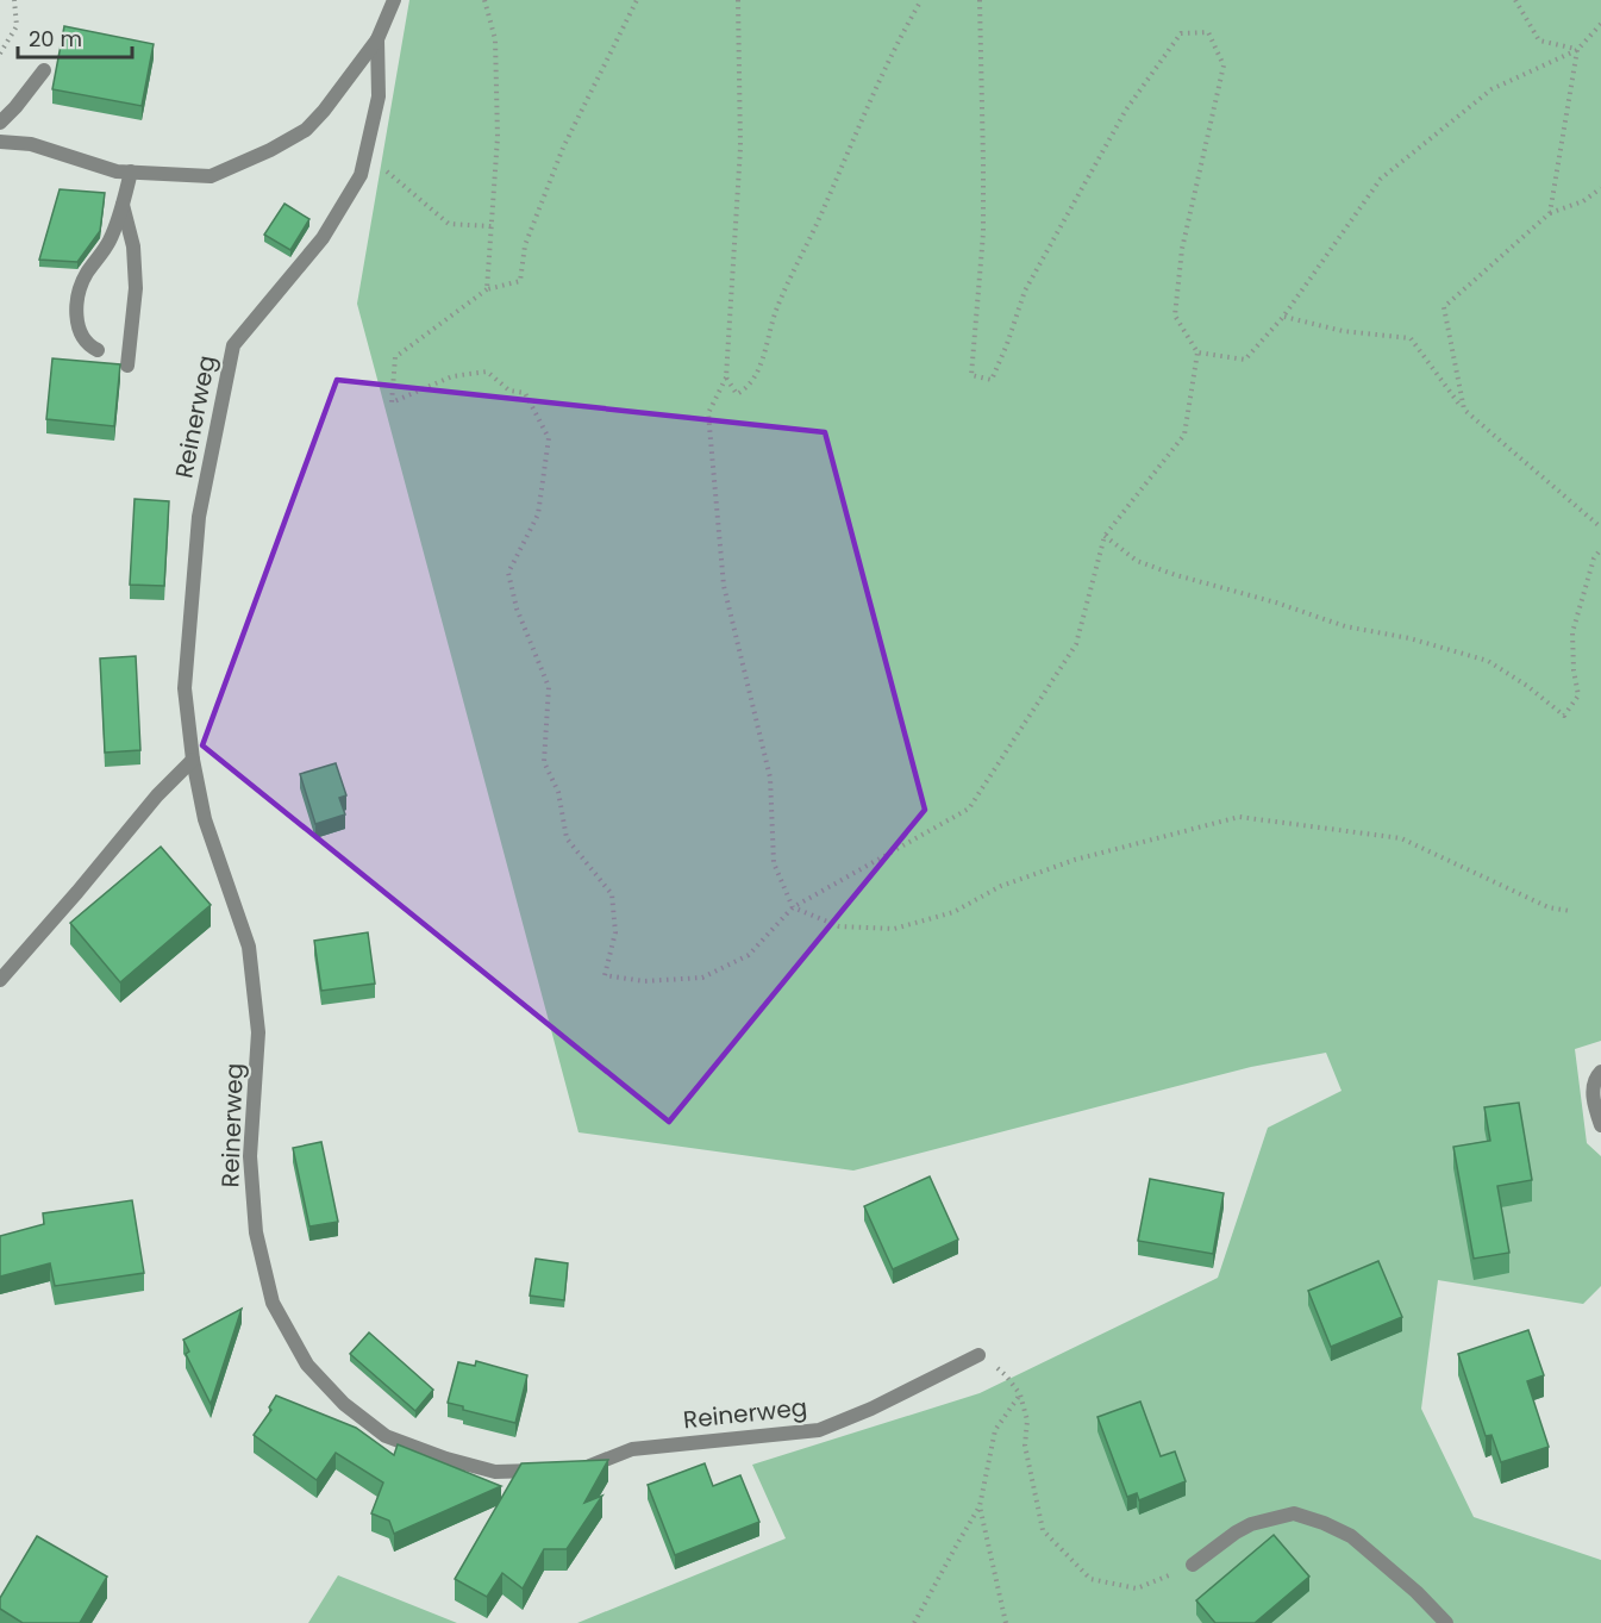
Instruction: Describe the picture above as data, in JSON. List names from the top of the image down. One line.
{"streets":{"street":["Reinerweg"]},"scale_bar":"20 m"}
